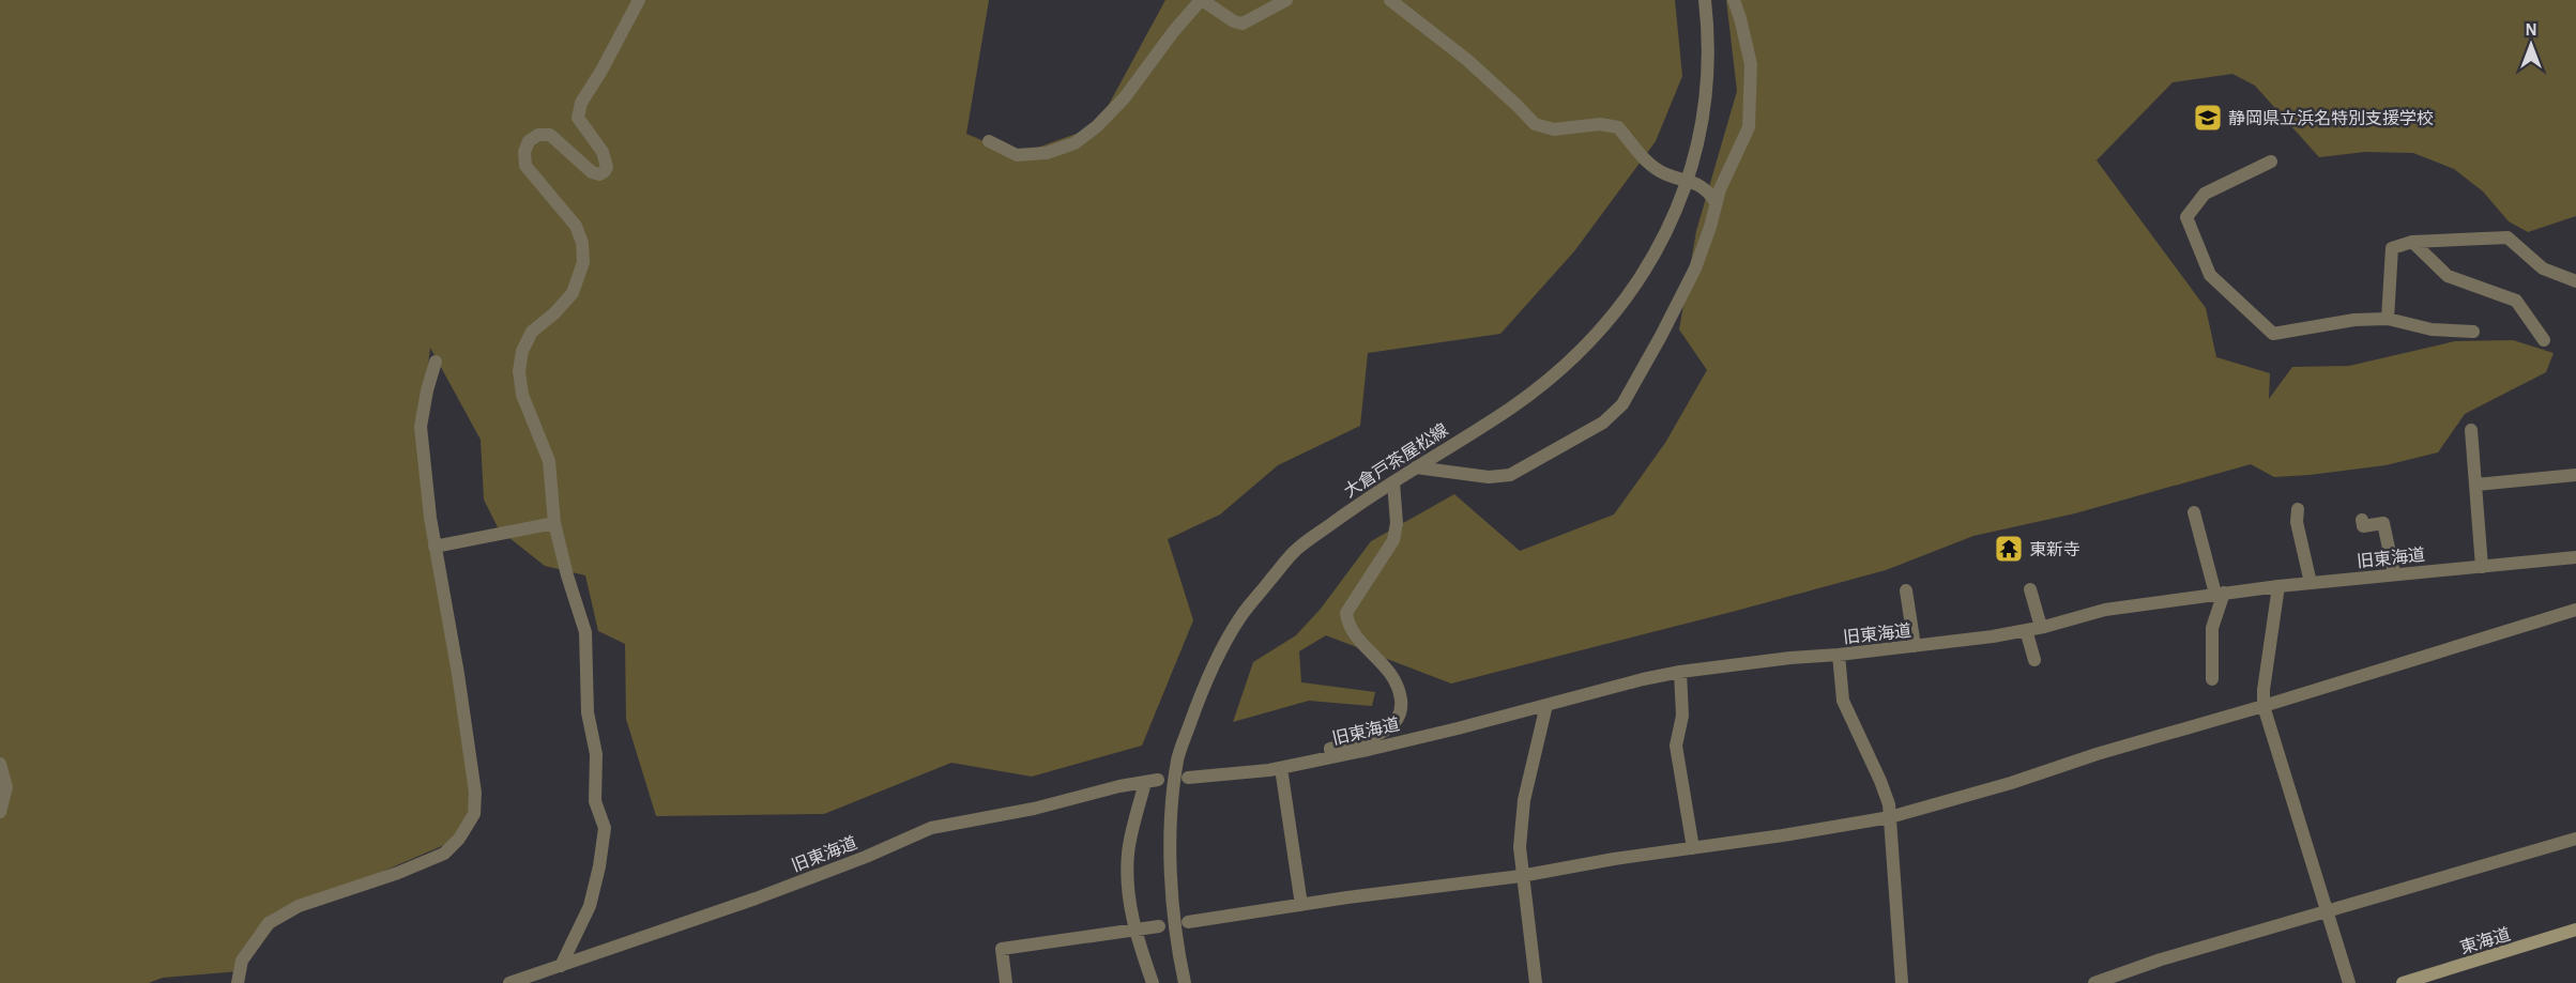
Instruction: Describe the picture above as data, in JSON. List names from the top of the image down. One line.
{"streets":{"main road":["東海道"],"street":["大倉戸茶屋松線","旧東海道"]},"places":{"school or university":["静岡県立浜名特別支援学校"],"temple":["東新寺"]},"north":"top"}
